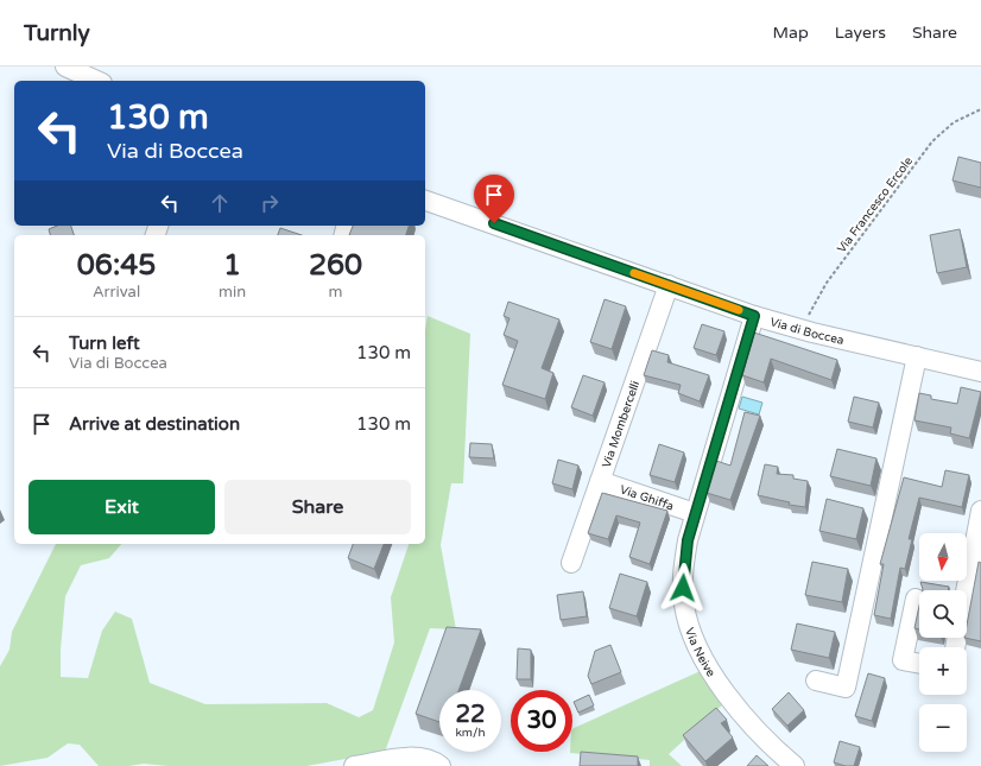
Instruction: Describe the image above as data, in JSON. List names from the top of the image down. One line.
{"streets":{"street":["Via di Boccea","Via Mombercelli","Via Ghiffa","Via Neive"],"path":["Via Francesco Ercole"]},"crossings":[["Via Francesco Ercole","Via di Boccea"],["Via di Boccea","Via Mombercelli"],["Via di Boccea","Via Neive"],["Via Mombercelli","Via Ghiffa"],["Via Ghiffa","Via Neive"]],"north":"bottom","page":{"header":"Turnly","nav":["Map","Layers","Share"],"turn":["130 m","Via di Boccea"],"eta":["06:45","Arrival","1","min","260","m"],"list":[{"name":"Turn left","note":"Via di Boccea","value":"130 m"},{"name":"Arrive at destination","value":"130 m"}],"buttons":["Exit","Share"],"map_buttons":["+","−"],"speed":"22 km/h","limit":"30"}}
